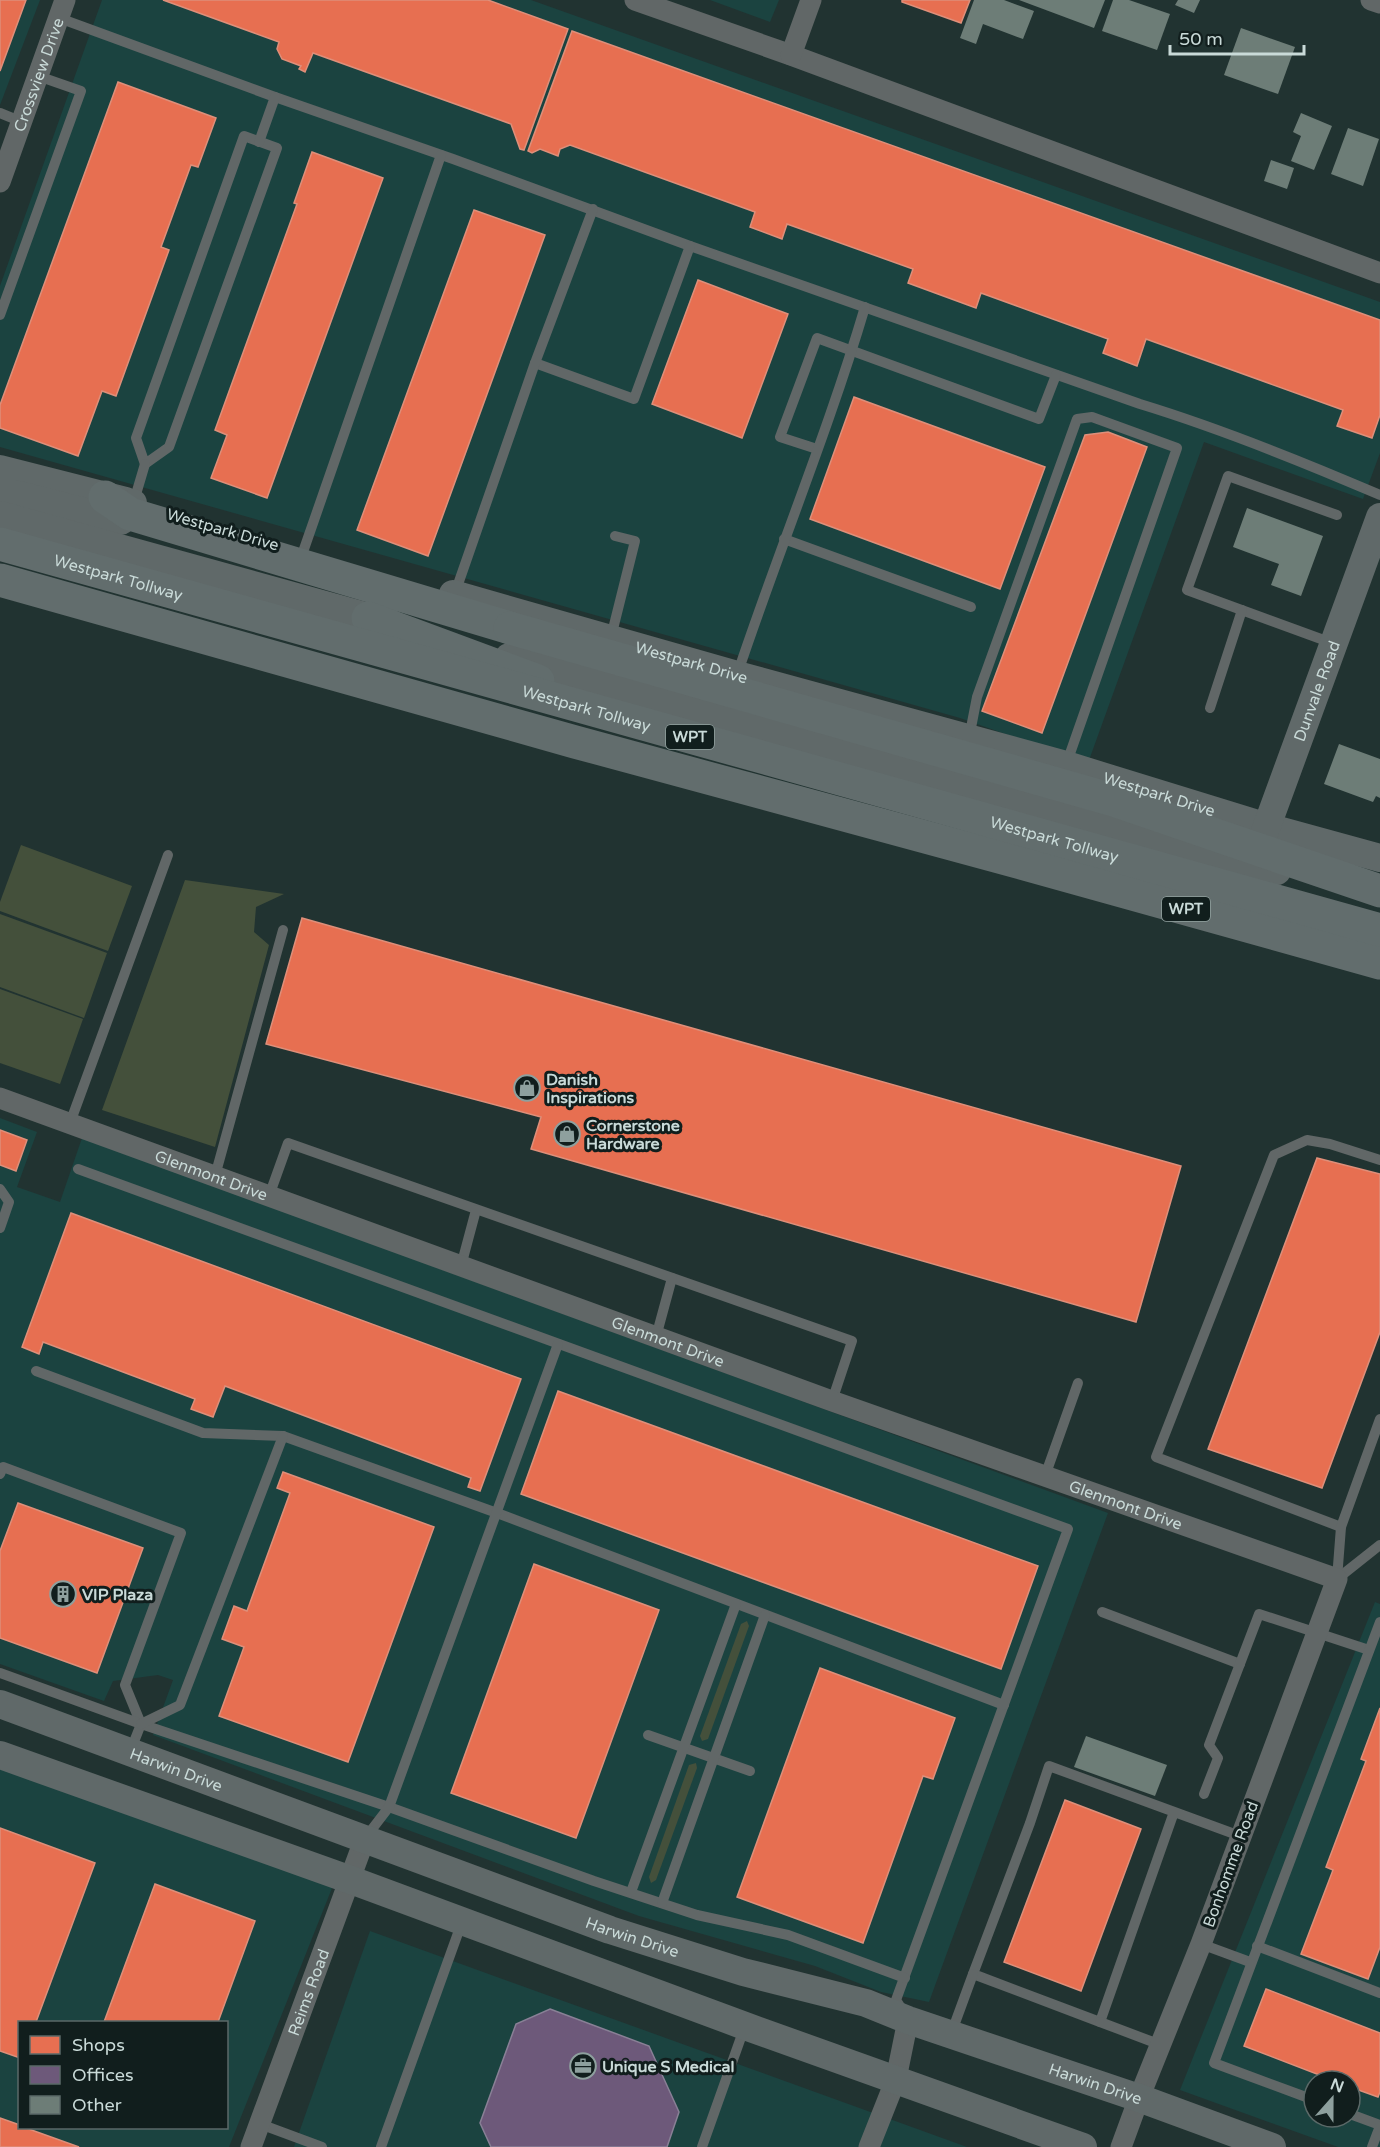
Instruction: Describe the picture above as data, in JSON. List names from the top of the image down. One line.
{"streets":{"highway":["Westpark Tollway","WPT"],"main road":["Westpark Drive","Dunvale Road","Harwin Drive"],"street":["Crossview Drive","Glenmont Drive","Bonhomme Road","Reims Road"]},"crossings":[["Westpark Drive","Dunvale Road"],["Glenmont Drive","Bonhomme Road"],["Harwin Drive","Bonhomme Road"],["Harwin Drive","Reims Road"]],"places":{"shop":["Danish Inspirations","Cornerstone Hardware"],"building":["VIP Plaza"],"office":["Unique S Medical"]},"legend":["Shops","Offices","Other"],"scale_bar":"50 m","north":"top"}
